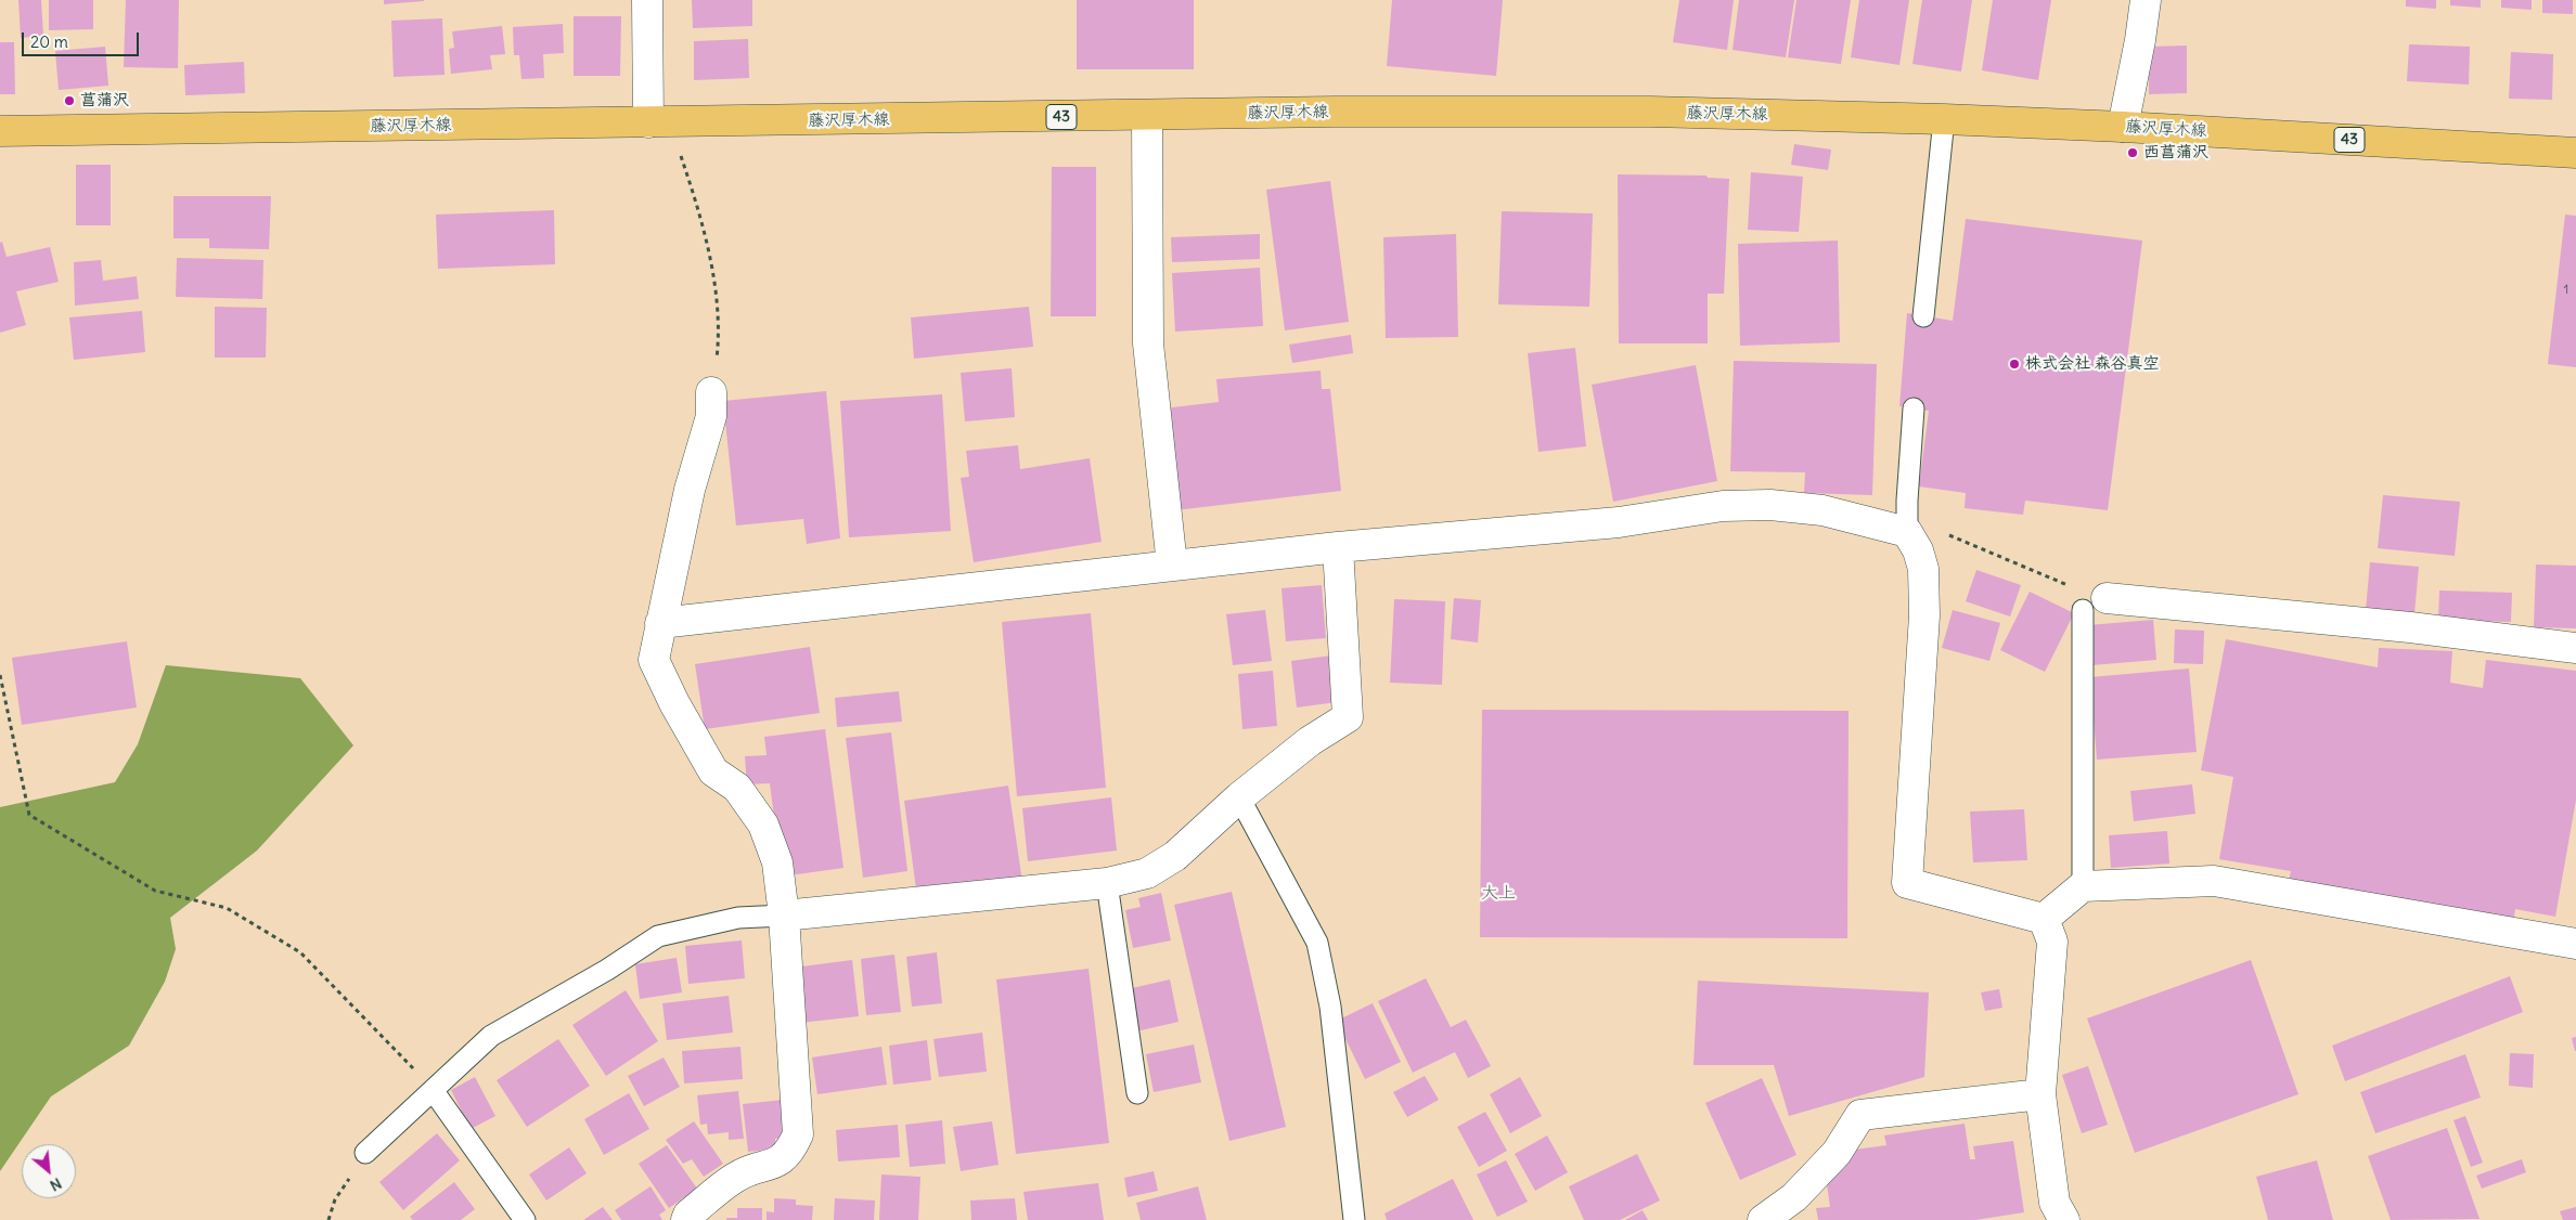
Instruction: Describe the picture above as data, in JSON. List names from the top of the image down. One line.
{"streets":{"main road":["藤沢厚木線","43"]},"districts":["大上"],"places":["菖蒲沢","西菖蒲沢","株式会社 森谷真空"],"house_numbers":["1"],"scale_bar":"20 m","north":"bottom right"}
